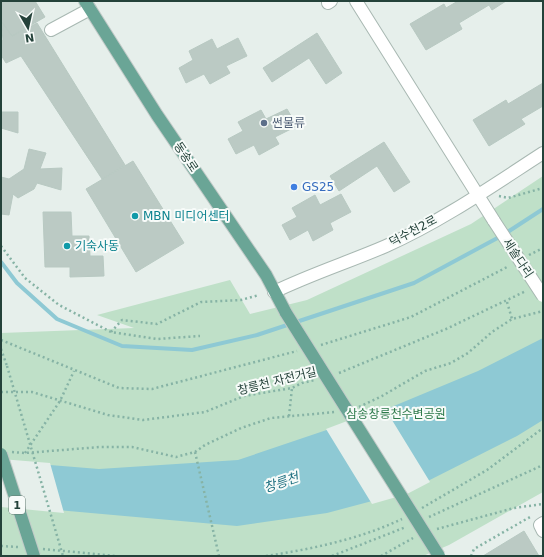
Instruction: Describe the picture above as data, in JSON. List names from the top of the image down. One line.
{"streets":{"main road":["동송로","1"],"street":["덕수천2로","세솔다리"],"path":["창릉천 자전거길"]},"crossings":[["동송로","덕수천2로"],["덕수천2로","세솔다리"]],"water":["창릉천"],"parks":["삼송창릉천수변공원"],"places":["썬물류","GS25","MBN 미디어센터","기숙사동"],"north":"bottom"}
